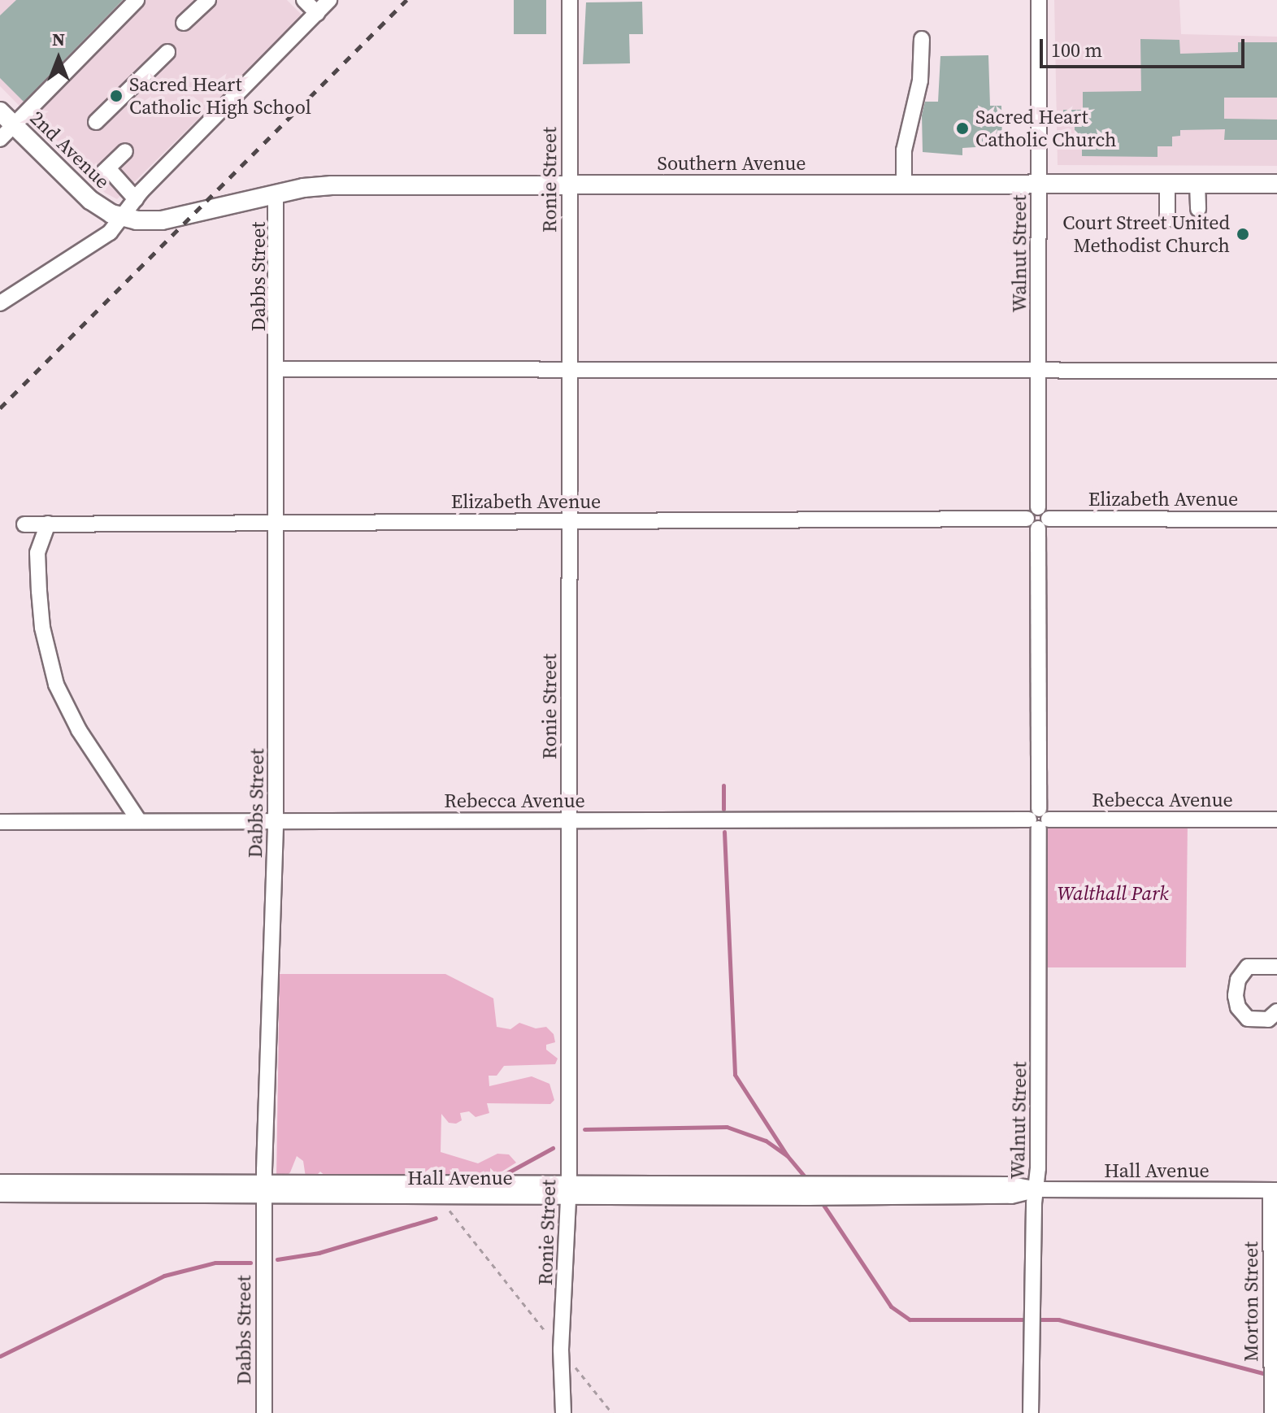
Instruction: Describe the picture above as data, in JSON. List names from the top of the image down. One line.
{"streets":{"main road":["2nd Avenue","Southern Avenue"],"street":["Ronie Street","Walnut Street","Dabbs Street","Elizabeth Avenue","Rebecca Avenue","Hall Avenue","Morton Street"]},"crossings":[["2nd Avenue","Southern Avenue"],["Southern Avenue","Ronie Street"],["Southern Avenue","Walnut Street"],["Southern Avenue","Dabbs Street"],["Ronie Street","Elizabeth Avenue"],["Ronie Street","Rebecca Avenue"],["Ronie Street","Hall Avenue"],["Walnut Street","Elizabeth Avenue"],["Walnut Street","Rebecca Avenue"],["Walnut Street","Hall Avenue"],["Dabbs Street","Elizabeth Avenue"],["Dabbs Street","Rebecca Avenue"],["Dabbs Street","Hall Avenue"],["Hall Avenue","Morton Street"]],"parks":["Walthall Park"],"places":["Sacred Heart Catholic High School","Sacred Heart Catholic Church","Court Street United Methodist Church"],"scale_bar":"100 m","north":"top"}
